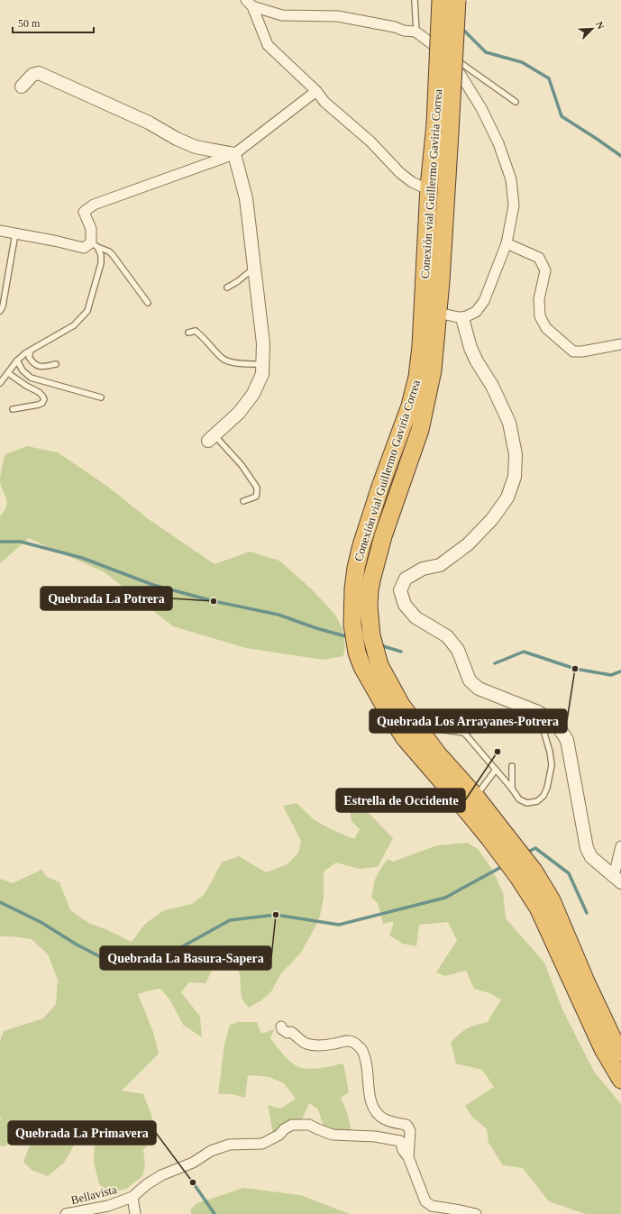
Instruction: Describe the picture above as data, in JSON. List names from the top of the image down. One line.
{"streets":{"highway":["Conexión vial Guillermo Gaviria Correa"],"street":["Bellavista"]},"places":["Quebrada La Potrera","Quebrada Los Arrayanes-Potrera","Estrella de Occidente","Quebrada La Basura-Sapera","Quebrada La Primavera"],"scale_bar":"50 m","north":"top right"}
